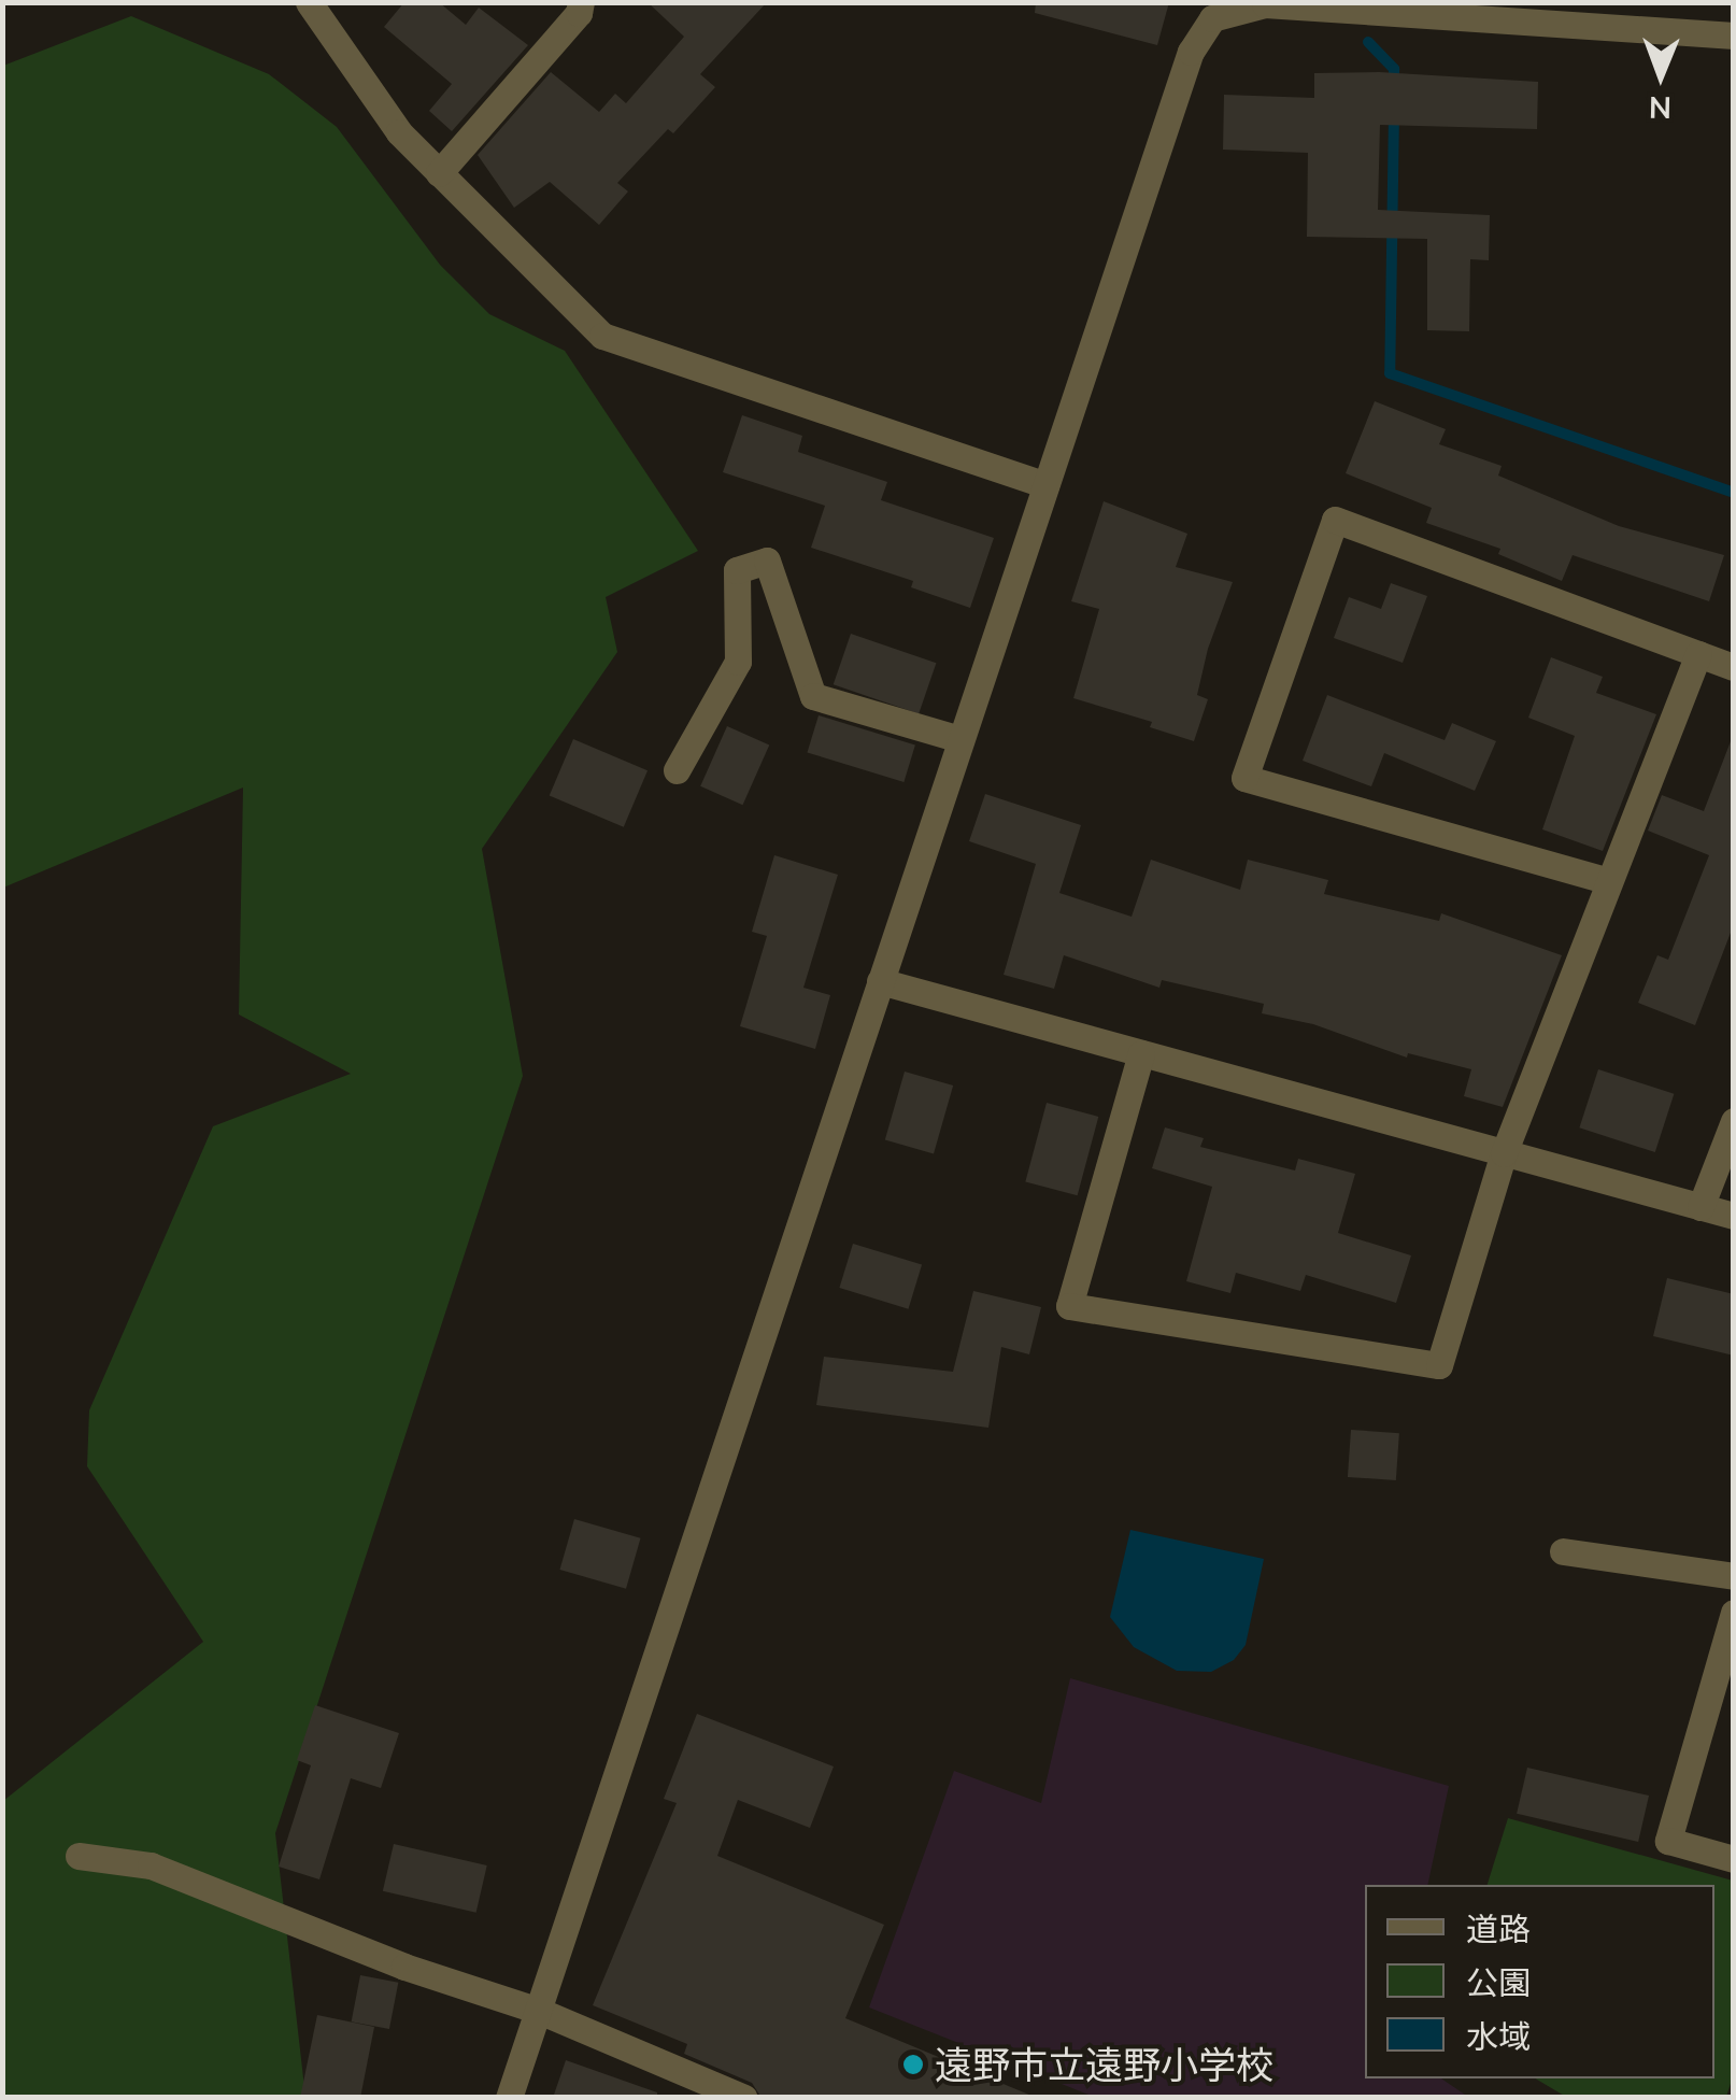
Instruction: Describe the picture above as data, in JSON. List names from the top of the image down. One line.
{"places":["遠野市立遠野小学校"],"legend":["道路","公園","水域"],"north":"bottom"}
